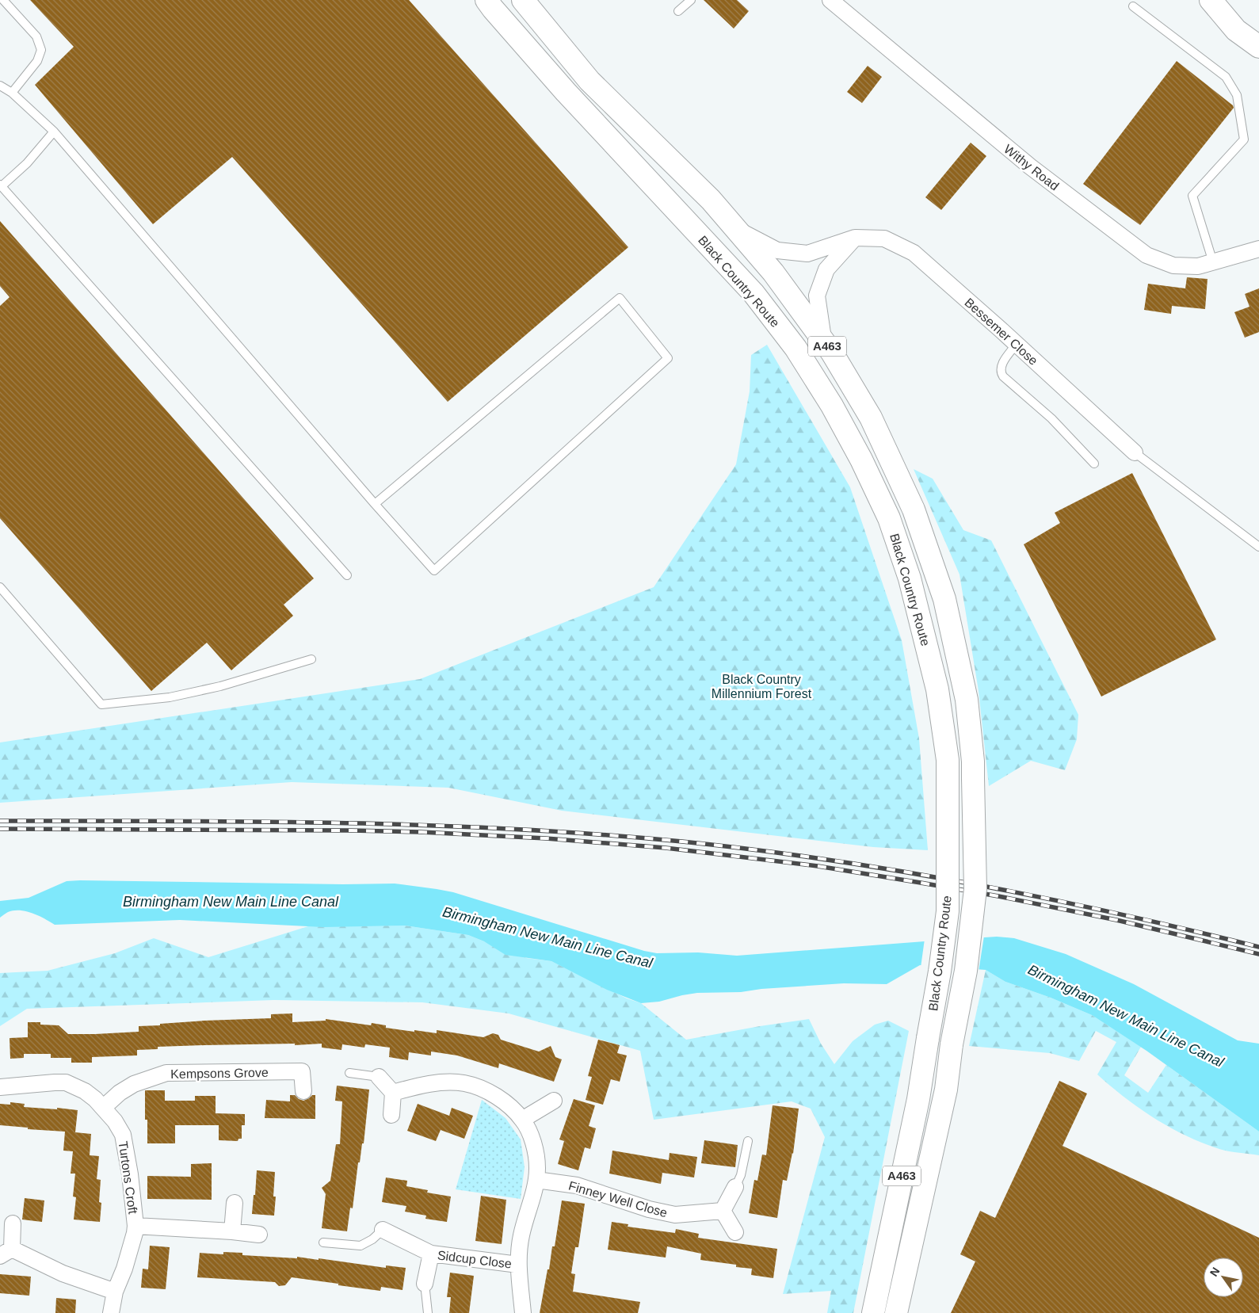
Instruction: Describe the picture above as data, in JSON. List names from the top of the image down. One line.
{"streets":{"main road":["Black Country Route","A463"],"street":["Withy Road","Bessemer Close","Kempsons Grove","Turtons Croft","Finney Well Close","Sidcup Close"]},"crossings":[["Black Country Route","Bessemer Close"],["Kempsons Grove","Turtons Croft"]],"water":["Birmingham New Main Line Canal"],"parks":["Black Country Millennium Forest"],"north":"top left"}
